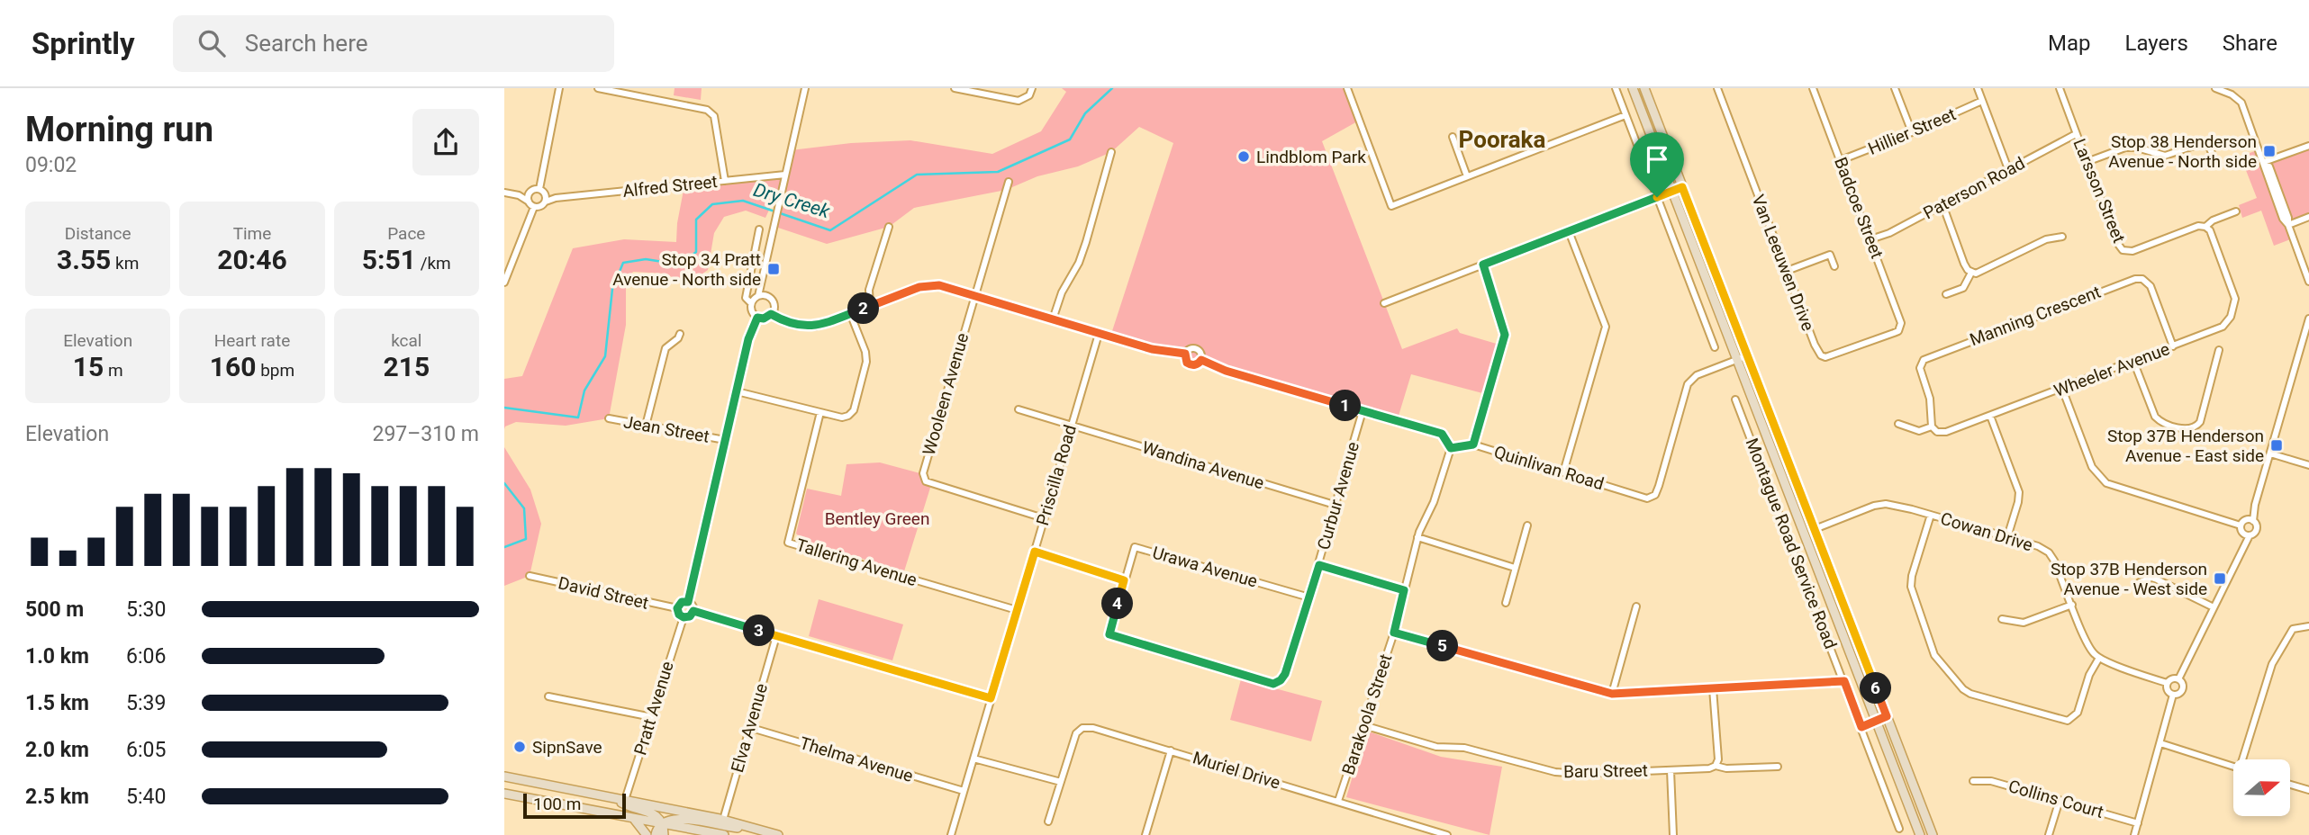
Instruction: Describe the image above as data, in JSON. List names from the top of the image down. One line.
{"streets":{"street":["Hillier Street","Alfred Street","Paterson Road","Larsson Street","Badcoe Street","Van Leeuwen Drive","Manning Crescent","Wheeler Avenue","Wooleen Avenue","Jean Street","Wandina Avenue","Quinlivan Road","Priscilla Road","Curbur Avenue","Cowan Drive","Montague Road Service Road","Tallering Avenue","Urawa Avenue","David Street","Pratt Avenue","Barakoola Street","Elva Avenue","Thelma Avenue","Muriel Drive","Baru Street","Collins Court"]},"crossings":[["Hillier Street","Badcoe Street"],["Paterson Road","Larsson Street"],["Paterson Road","Badcoe Street"],["Larsson Street","Wheeler Avenue"],["Badcoe Street","Van Leeuwen Drive"],["Manning Crescent","Wheeler Avenue"],["Wooleen Avenue","Priscilla Road"],["Wandina Avenue","Priscilla Road"],["Wandina Avenue","Curbur Avenue"],["Quinlivan Road","Barakoola Street"],["Priscilla Road","Tallering Avenue"],["Priscilla Road","Thelma Avenue"],["Curbur Avenue","Urawa Avenue"],["David Street","Pratt Avenue"],["Barakoola Street","Muriel Drive"],["Barakoola Street","Baru Street"],["Elva Avenue","Thelma Avenue"]],"districts":["Pooraka"],"water":["Dry Creek"],"parks":["Bentley Green"],"places":{"transit":["Stop 38 Henderson Avenue - North side","Stop 34 Pratt Avenue - North side","Stop 37B Henderson Avenue - East side","Stop 37B Henderson Avenue - West side"],"other":["Lindblom Park","SipnSave"]},"scale_bar":"100 m","north":"right","page":{"header":"Sprintly","search":"Search here","nav":["Map","Layers","Share"],"heading":["Morning run","09:02"],"stats":[["Distance","3.55 km"],["Time","20:46"],["Pace","5:51 /km"],["Elevation","15 m"],["Heart rate","160 bpm"],["kcal","215"]],"pins":["2","1","4","3","5","6"],"chart":["Elevation","297–310 m"],"list":[{"name":"500 m","note":"5:30"},{"name":"1.0 km","note":"6:06"},{"name":"1.5 km","note":"5:39"},{"name":"2.0 km","note":"6:05"},{"name":"2.5 km","note":"5:40"}],"scale":"100 m"}}
